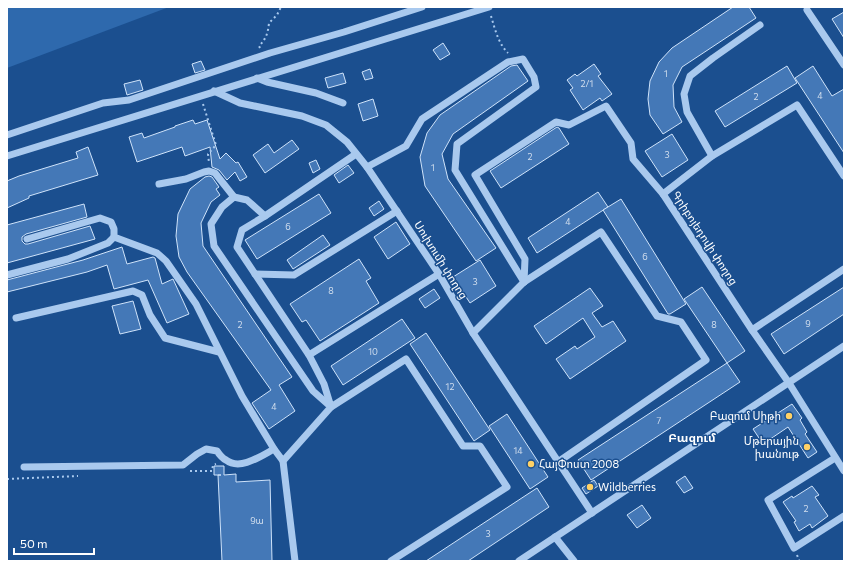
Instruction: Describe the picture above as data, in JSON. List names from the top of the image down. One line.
{"streets":{"street":["Գրիբոյեդովի փողոց","Սուխումի փողոց"]},"districts":["Բազում"],"places":["Բազում Սիթի","Մթերային խանութ","ՀայՓոստ 2008","Wildberries"],"house_numbers":["1","2/1","4","2","3","2","1","4","6","6","3","8","9","2","8","10","12","4","7","14","2","9ա","3"],"scale_bar":"50 m"}
